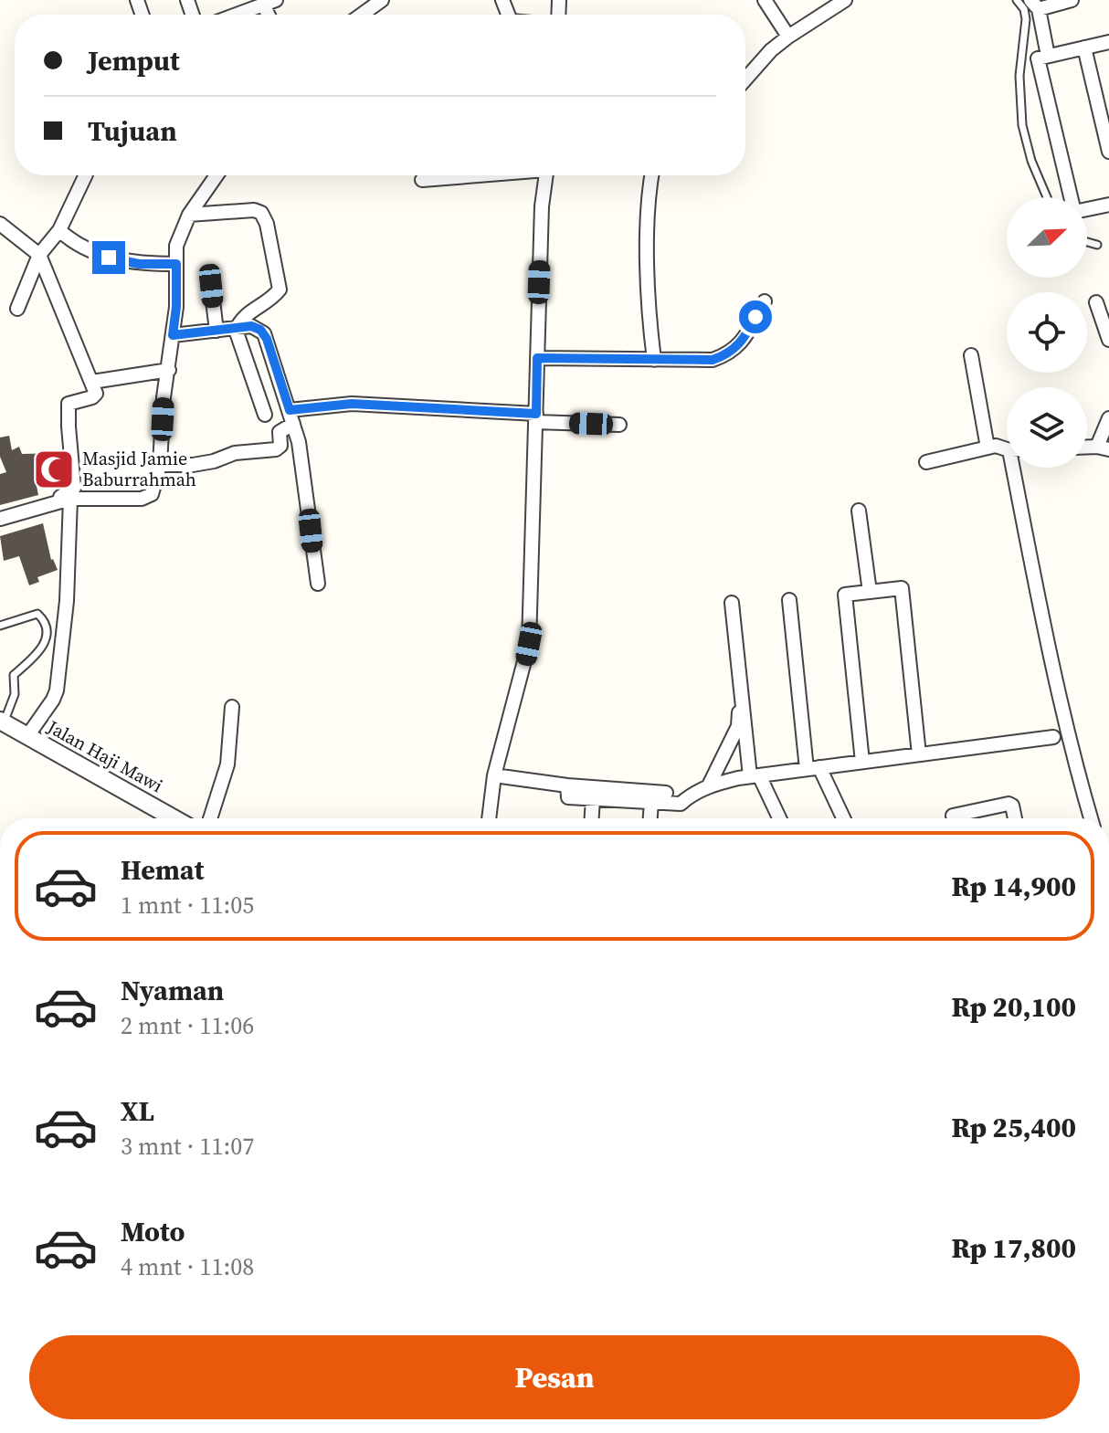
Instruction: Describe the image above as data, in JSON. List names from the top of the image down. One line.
{"streets":{"street":["Jalan Haji Mawi"]},"places":{"mosque":["Masjid Jamie Baburrahmah"]},"north":"top right","page":{"banner":["Jemput","Tujuan"],"list":[{"name":"Hemat","note":"1 mnt · 11:05","value":"Rp 14,900"},{"name":"Nyaman","note":"2 mnt · 11:06","value":"Rp 20,100"},{"name":"XL","note":"3 mnt · 11:07","value":"Rp 25,400"},{"name":"Moto","note":"4 mnt · 11:08","value":"Rp 17,800"}],"buttons":"Pesan"}}
